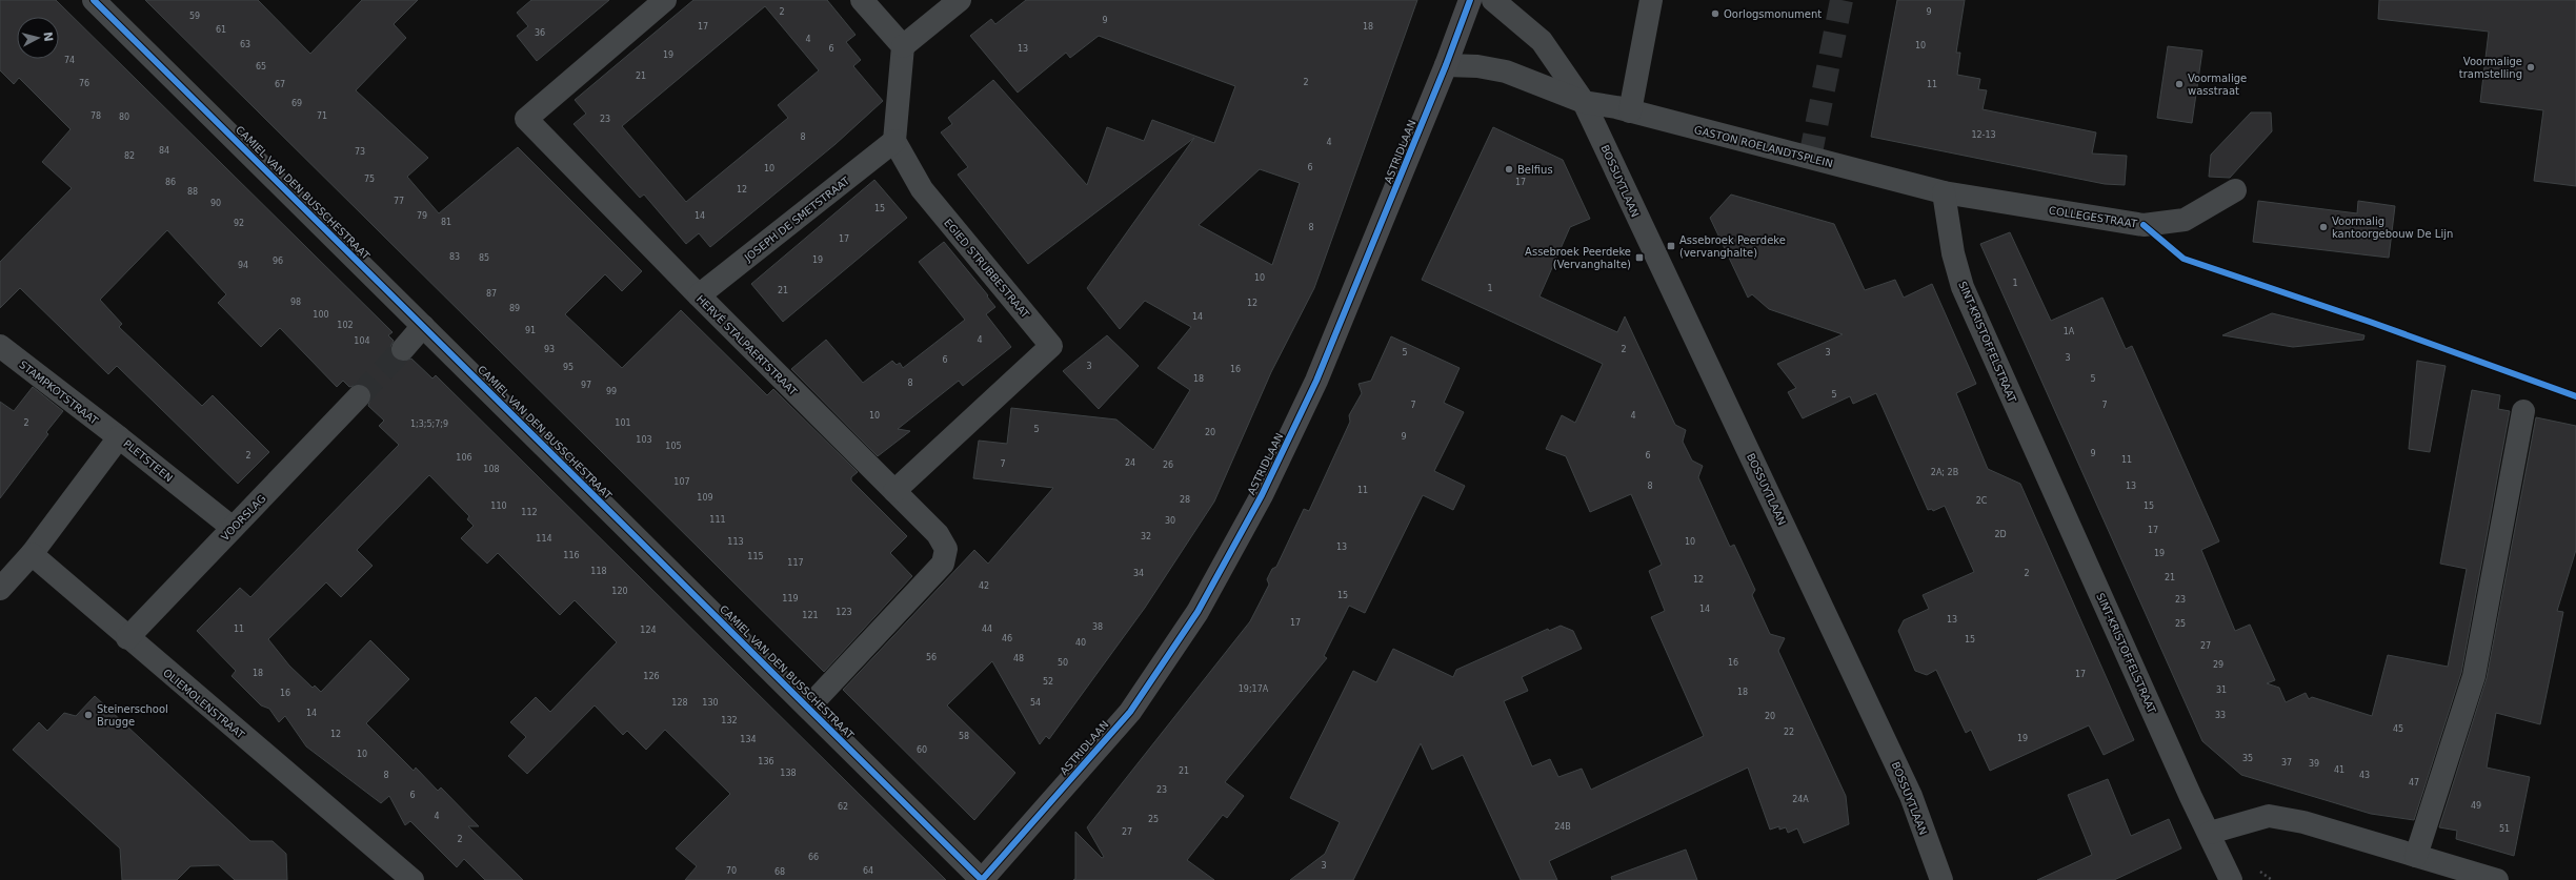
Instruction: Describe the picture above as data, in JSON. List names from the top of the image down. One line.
{"streets":{"main road":["ASTRIDLAAN"],"street":["GASTON ROELANDTSPLEIN","BOSSUYTLAAN","CAMIEL VAN DEN BUSSCHESTRAAT","COLLEGESTRAAT","JOSEPH DE SMETSTRAAT","EGIED STRUBBESTRAAT","SINT-KRISTOFFELSTRAAT","HERVÉ STALPAERTSTRAAT","STAMPKOTSTRAAT","PLETSTEEN","VOORSLAG","OLIEMOLENSTRAAT"]},"crossings":[["GASTON ROELANDTSPLEIN","BOSSUYTLAAN"],["GASTON ROELANDTSPLEIN","COLLEGESTRAAT"],["GASTON ROELANDTSPLEIN","SINT-KRISTOFFELSTRAAT"],["ASTRIDLAAN","CAMIEL VAN DEN BUSSCHESTRAAT"],["CAMIEL VAN DEN BUSSCHESTRAAT","HERVÉ STALPAERTSTRAAT"],["COLLEGESTRAAT","SINT-KRISTOFFELSTRAAT"],["JOSEPH DE SMETSTRAAT","EGIED STRUBBESTRAAT"],["JOSEPH DE SMETSTRAAT","HERVÉ STALPAERTSTRAAT"],["EGIED STRUBBESTRAAT","HERVÉ STALPAERTSTRAAT"],["STAMPKOTSTRAAT","PLETSTEEN"],["PLETSTEEN","VOORSLAG"],["PLETSTEEN","OLIEMOLENSTRAAT"],["VOORSLAG","OLIEMOLENSTRAAT"]],"places":{"other":["Oorlogsmonument","Voormalige tramstelling","Voormalige wasstraat","Belfius","Voormalig kantoorgebouw De Lijn","Steinerschool Brugge"],"transit":["Assebroek Peerdeke (vervanghalte)","Assebroek Peerdeke (Vervanghalte)"]},"house_numbers":["2","9","59","9","17","18","61","36","4","63","10","6","13","19","74","65","21","2","76","67","11","69","78","71","80","23","12-13","8","4","84","73","82","6","10","75","86","17","12","88","77","90","15","79","14","81","92","8","17","83","85","19","96","94","10","1","1","21","87","98","12","89","100","14","102","91","1A","4","104","93","2","5","3","3","6","3","95","16","18","5","8","97","99","5","7","7","10","4","2","101","1;3;5;7;9","5","20","9","103","105","9","2","6","106","11","24","7","26","108","2A; 2B","107","8","13","11","109","28","2C","110","15","112","111","30","17","2D","32","114","113","10","13","19","116","115","117","118","34","2","21","12","42","120","15","119","23","14","123","121","13","17","25","38","11","44","124","46","15","40","27","56","48","50","16","29","18","17","126","52","19;17A","31","18","16","128","130","54","14","33","20","132","45","22","12","58","19","134","60","10","35","136","37","39","41","21","138","8","43","47","23","6","24A","49","62","4","25","24B","51","27","2","66","3","70","64","68"],"north":"right"}
